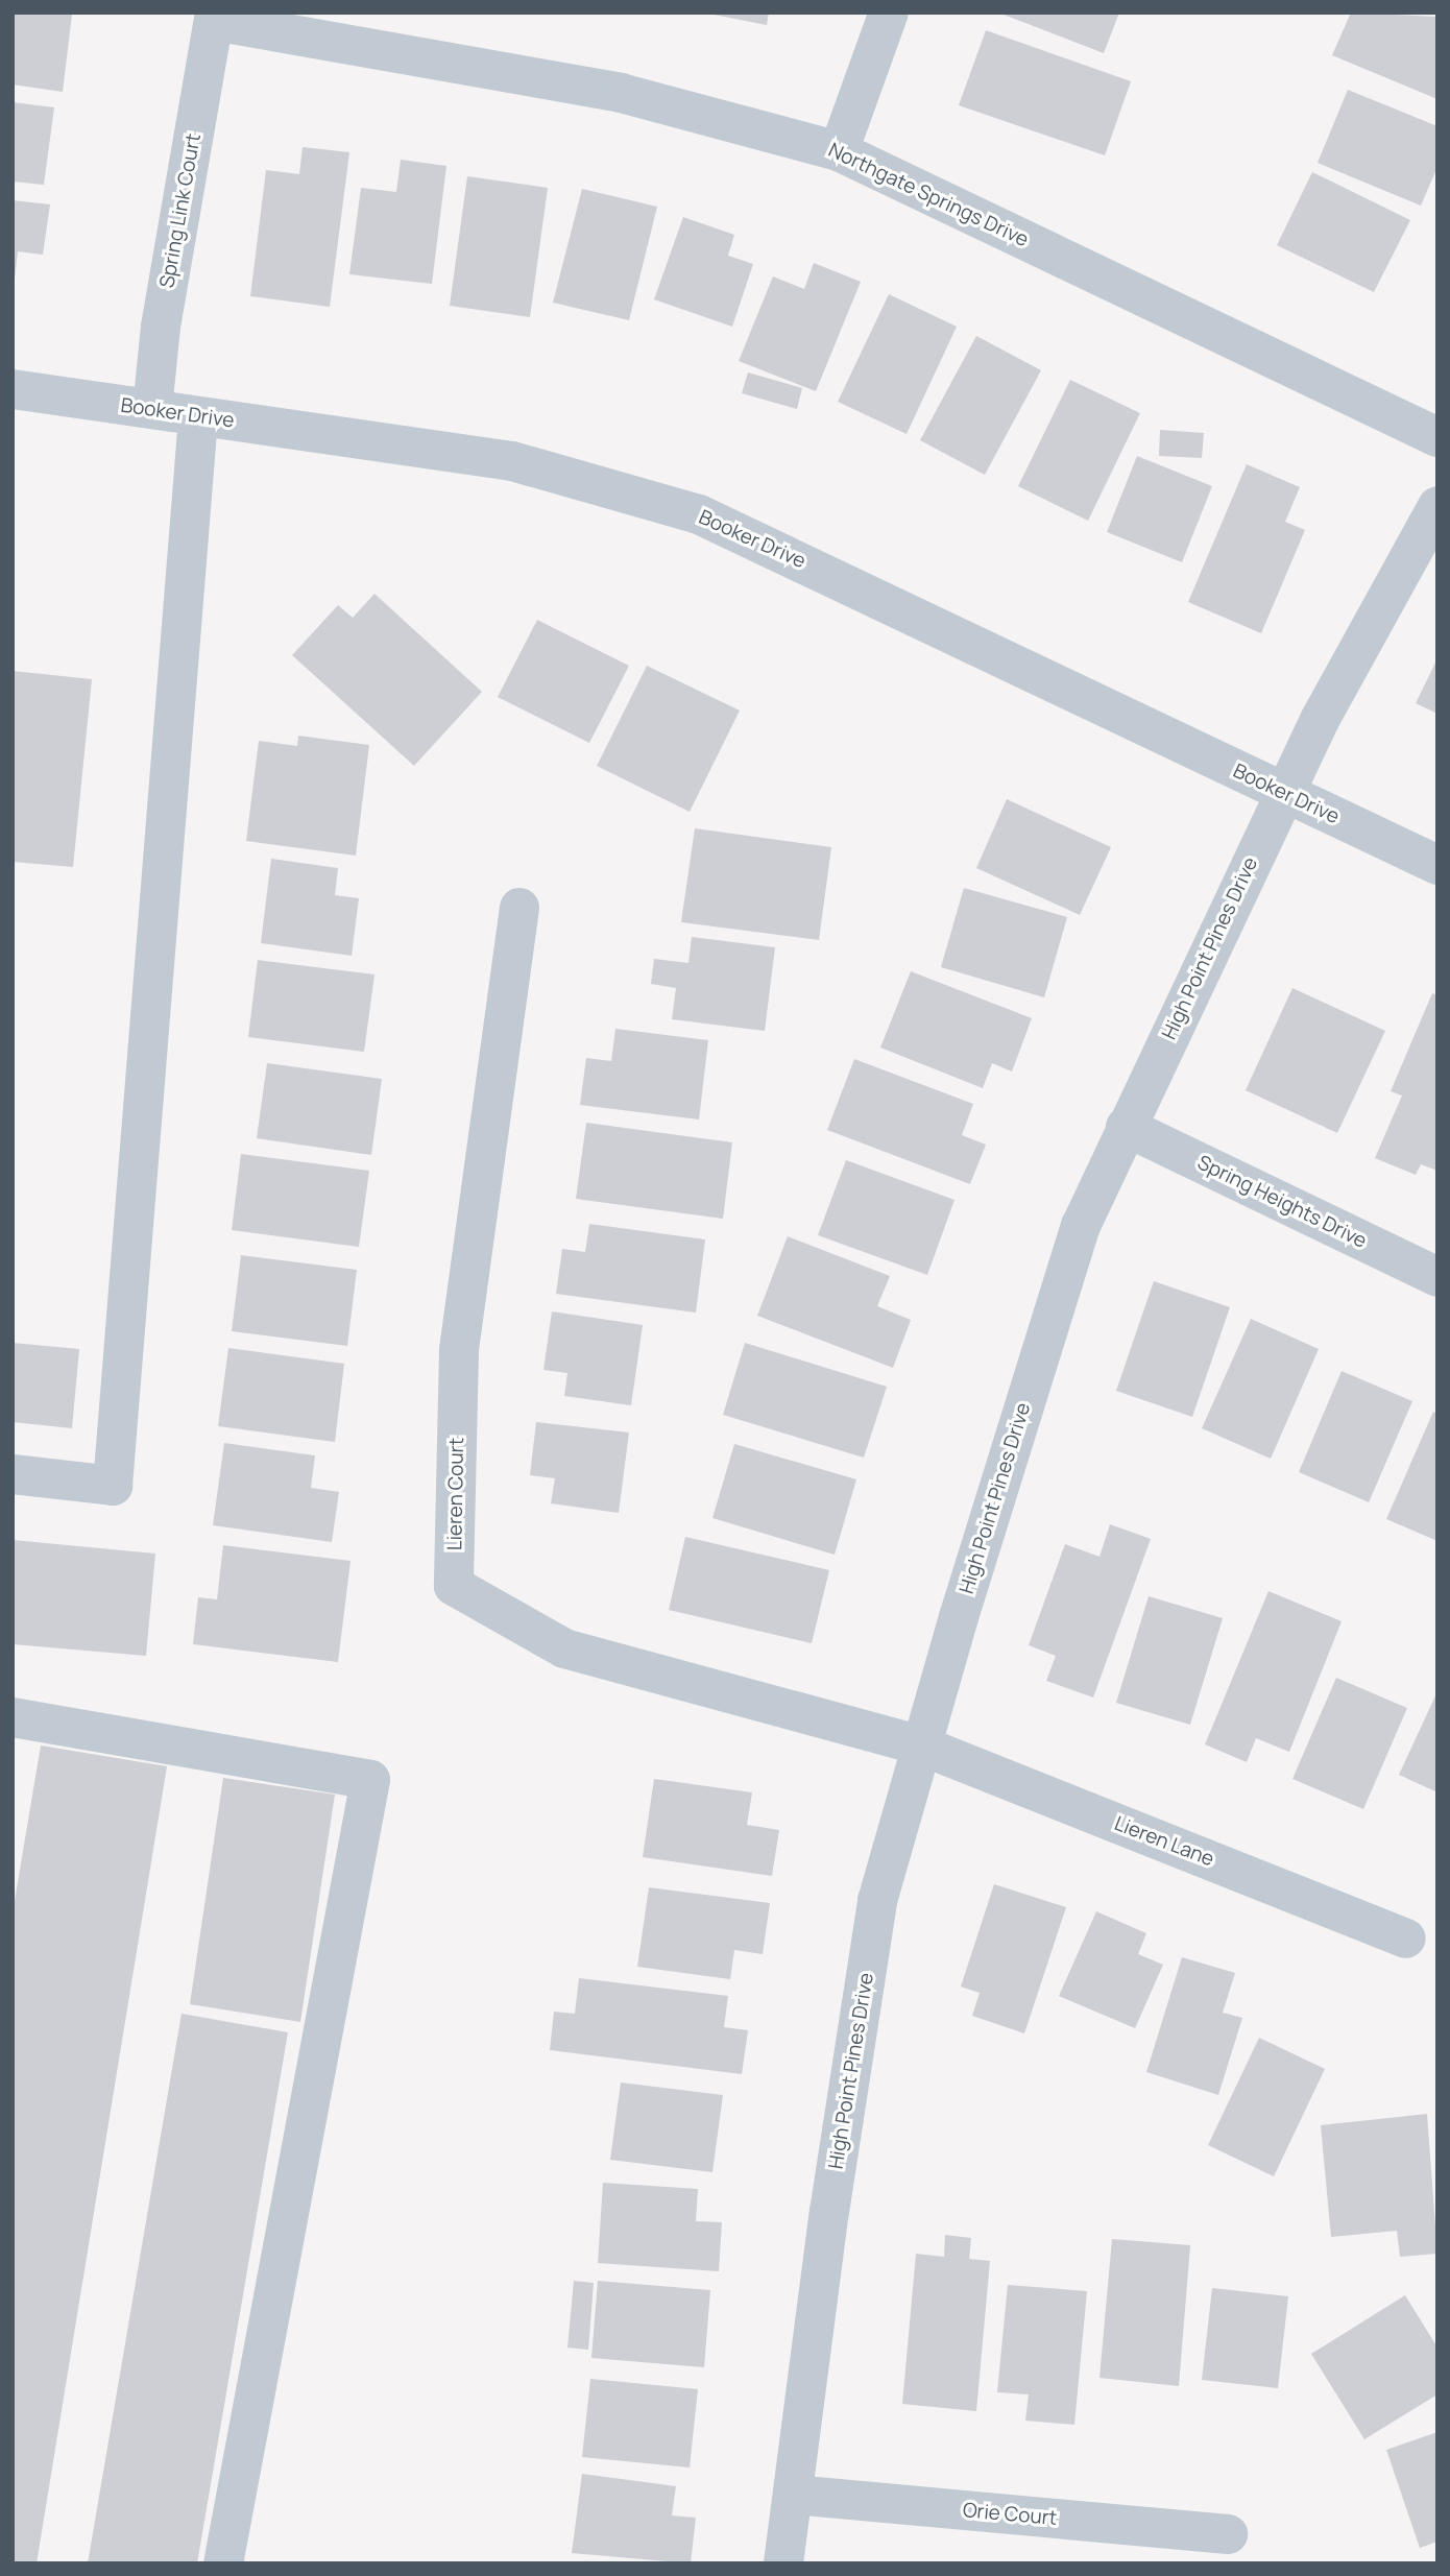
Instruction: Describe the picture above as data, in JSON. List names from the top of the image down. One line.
{"streets":{"street":["Northgate Springs Drive","Spring Link Court","Booker Drive","High Point Pines Drive","Spring Heights Drive","Lieren Court","Lieren Lane","Orie Court"]},"crossings":[["Northgate Springs Drive","Spring Link Court"],["Spring Link Court","Booker Drive"],["Booker Drive","High Point Pines Drive"],["High Point Pines Drive","Spring Heights Drive"],["High Point Pines Drive","Lieren Court"],["High Point Pines Drive","Lieren Lane"],["High Point Pines Drive","Orie Court"],["Lieren Court","Lieren Lane"]]}
